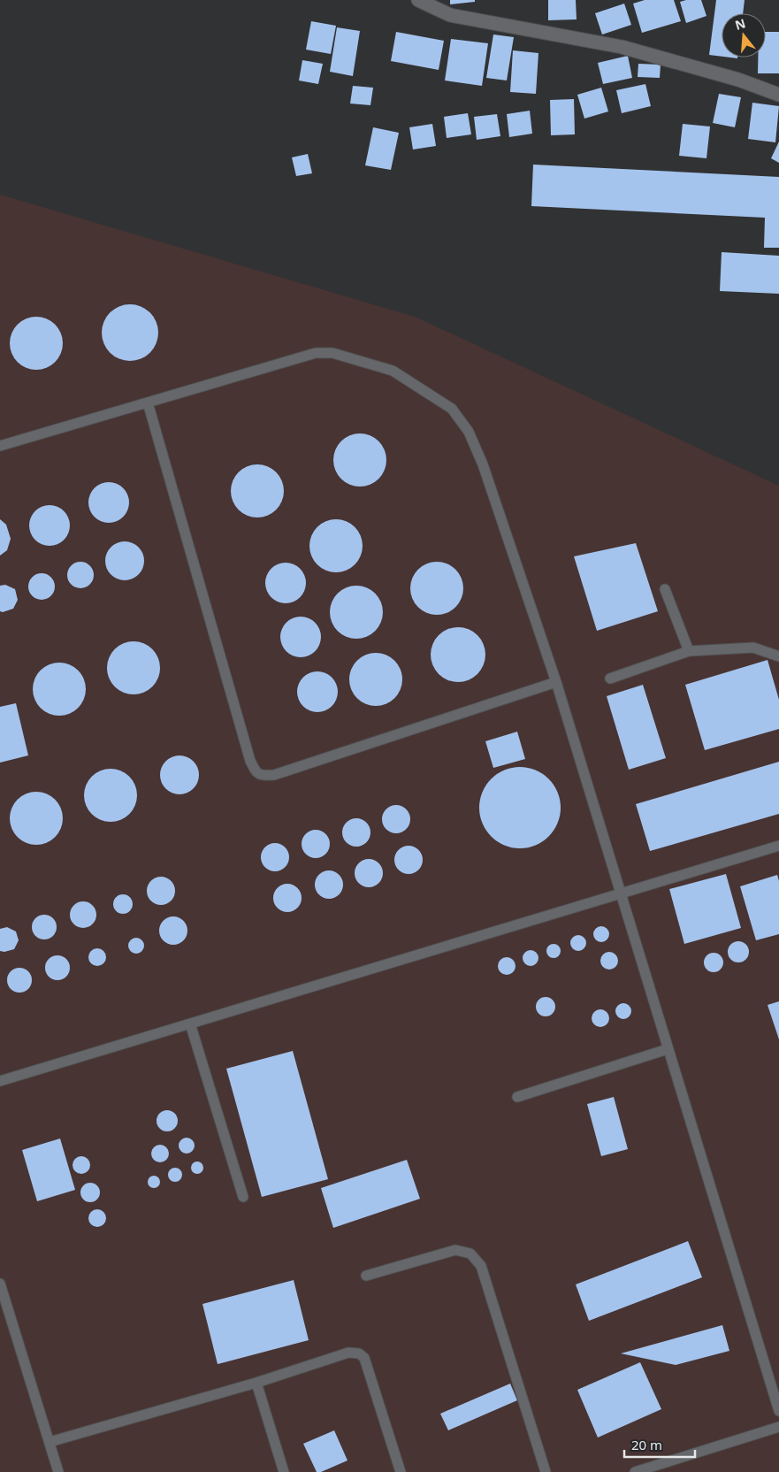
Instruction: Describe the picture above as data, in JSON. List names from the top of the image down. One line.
{"scale_bar":"20 m","north":"top"}
